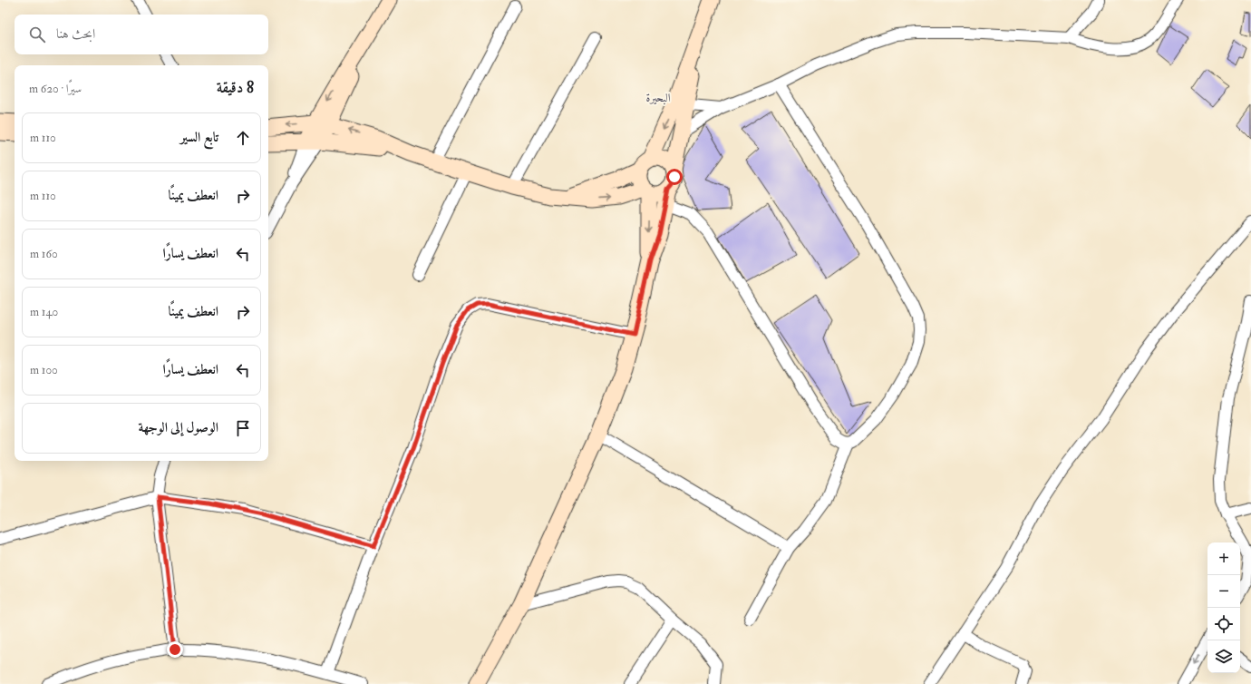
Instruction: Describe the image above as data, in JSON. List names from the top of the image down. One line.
{"districts":["البحيرة"],"page":{"search":"ابحث هنا","heading":["8 دقيقة","سيرًا · 620 m"],"list":[["تابع السير","110 m"],["انعطف يمينًا","110 m"],["انعطف يسارًا","160 m"],["انعطف يمينًا","140 m"],["انعطف يسارًا","100 m"],"الوصول إلى الوجهة"],"map_buttons":["+","−"]}}
